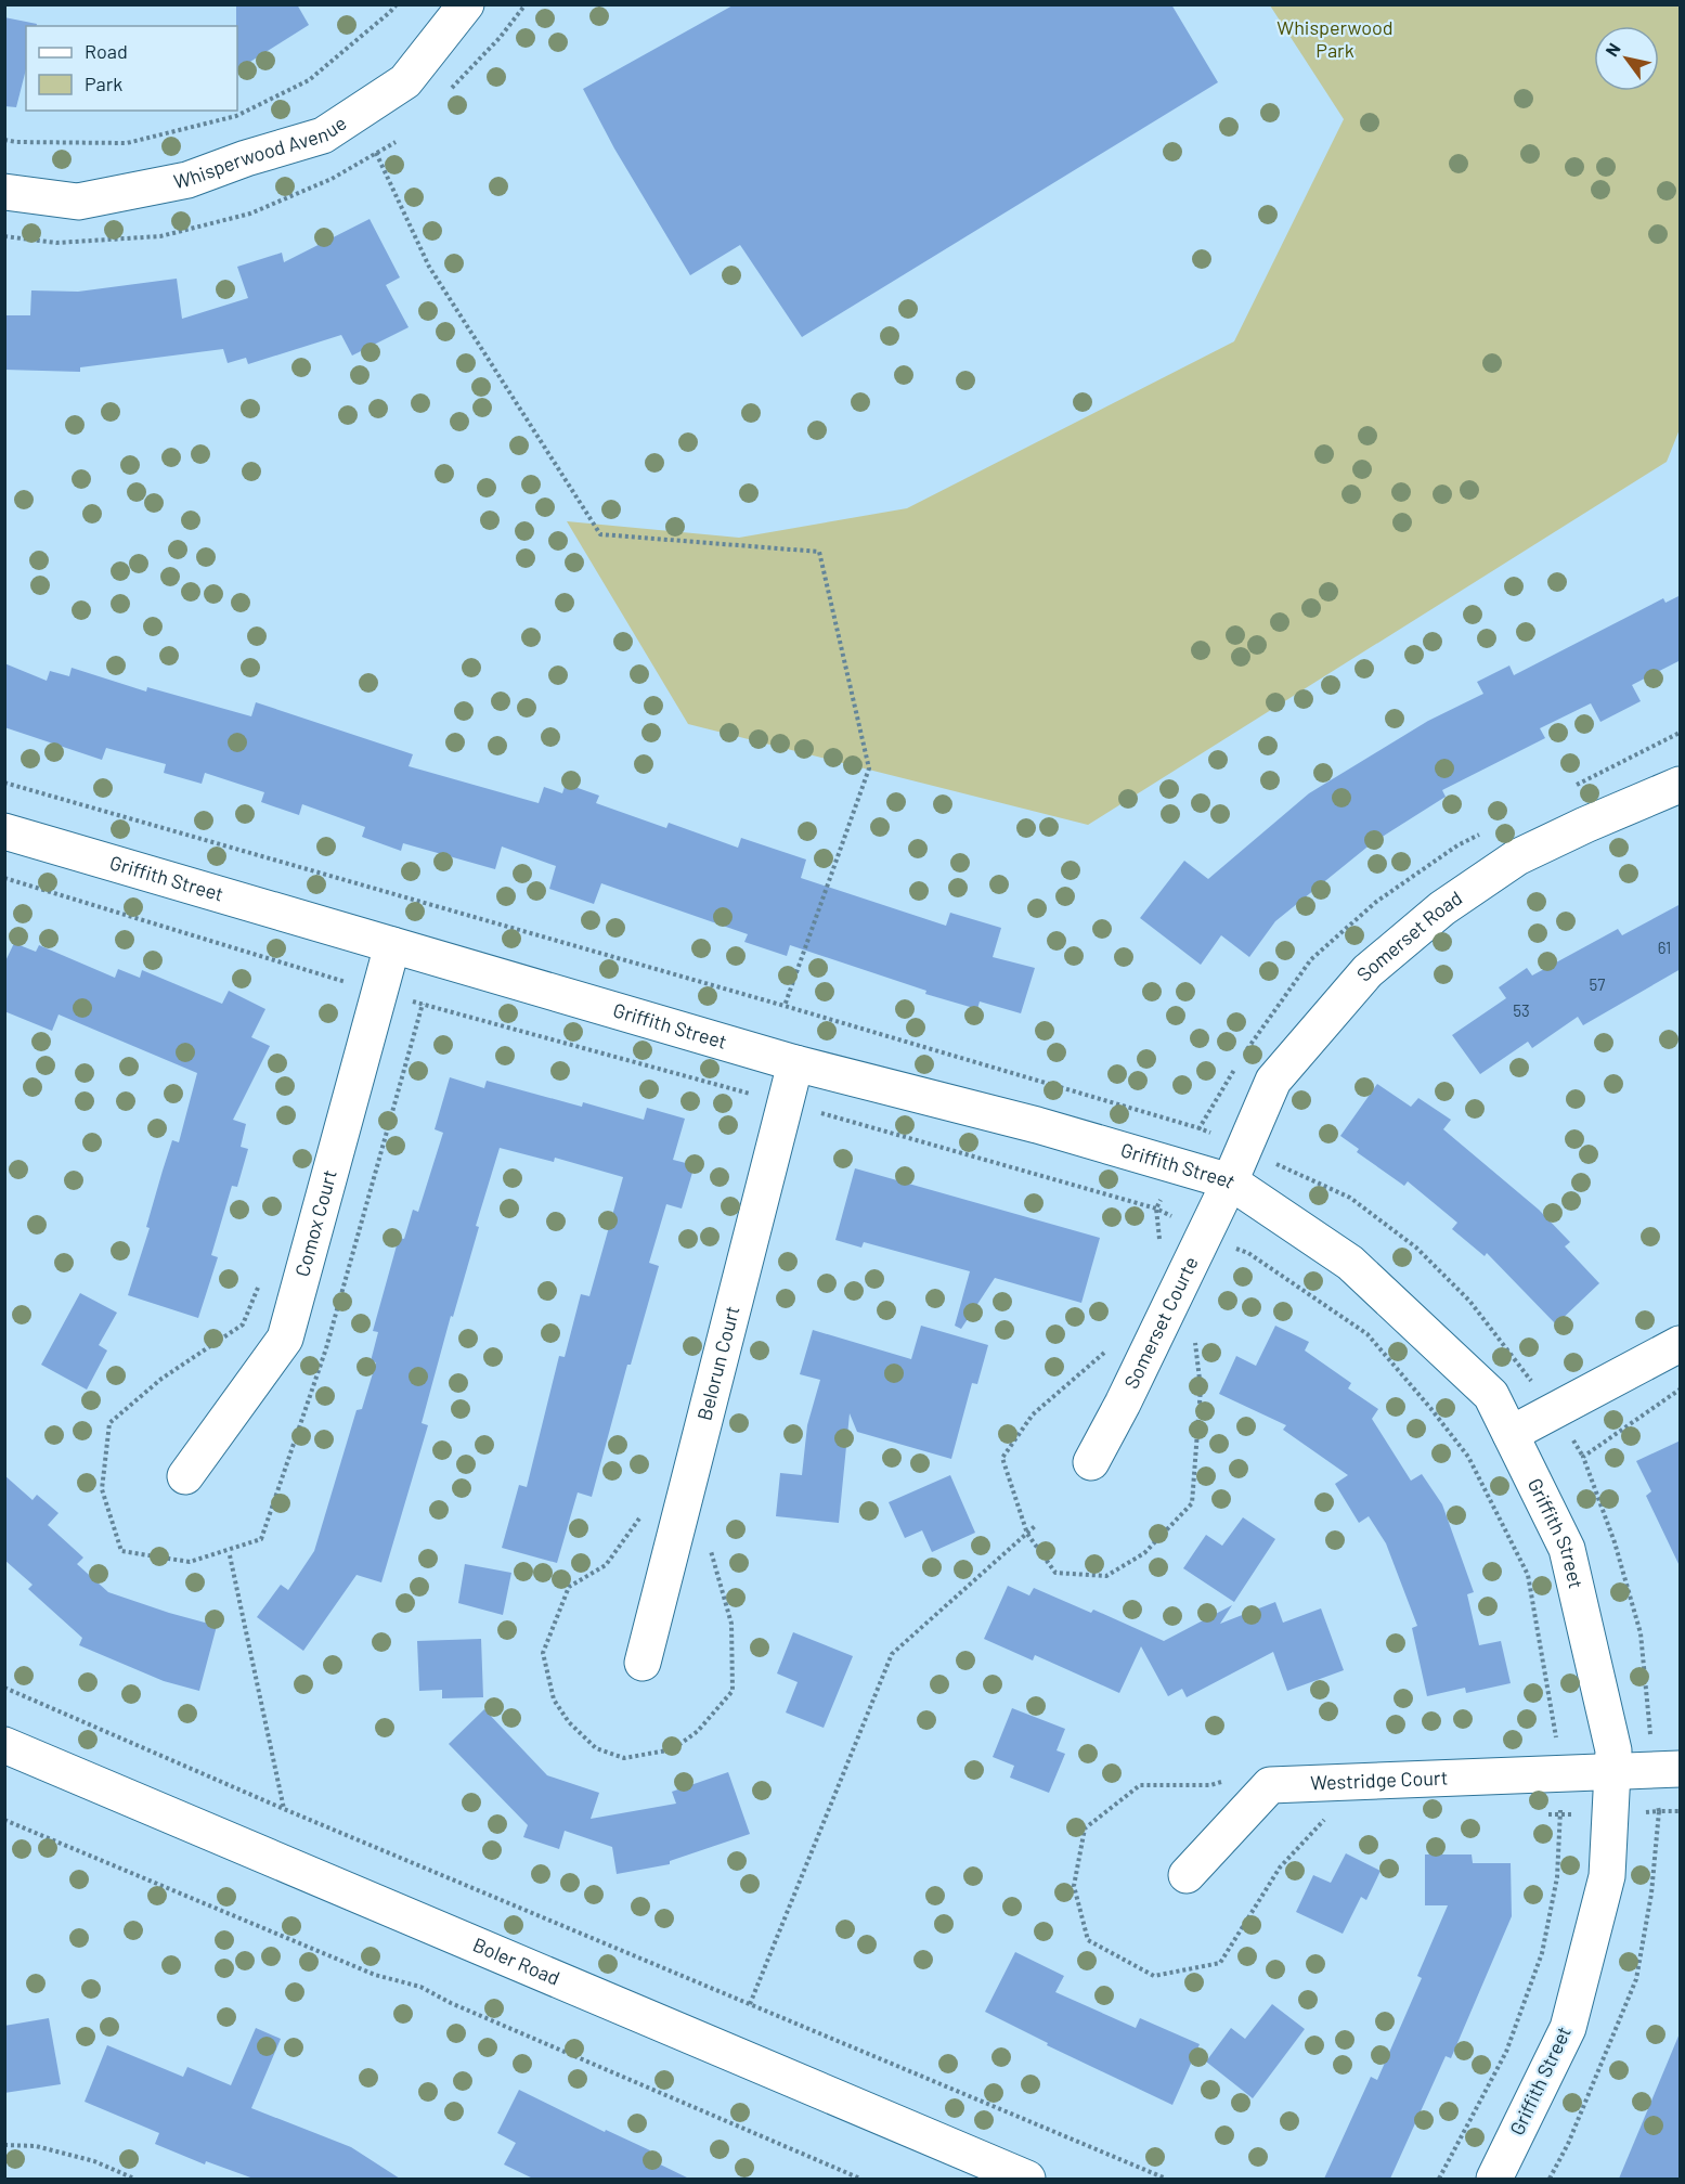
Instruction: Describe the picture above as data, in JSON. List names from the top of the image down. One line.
{"streets":{"street":["Whisperwood Avenue","Griffith Street","Somerset Road","Comox Court","Somerset Courte","Belorun Court","Westridge Court","Boler Road"]},"crossings":[["Griffith Street","Somerset Road"],["Griffith Street","Comox Court"],["Griffith Street","Somerset Courte"],["Griffith Street","Belorun Court"],["Griffith Street","Westridge Court"],["Somerset Road","Somerset Courte"]],"parks":["Whisperwood Park"],"house_numbers":["61","57","53"],"legend":["Road","Park"],"north":"top left"}
